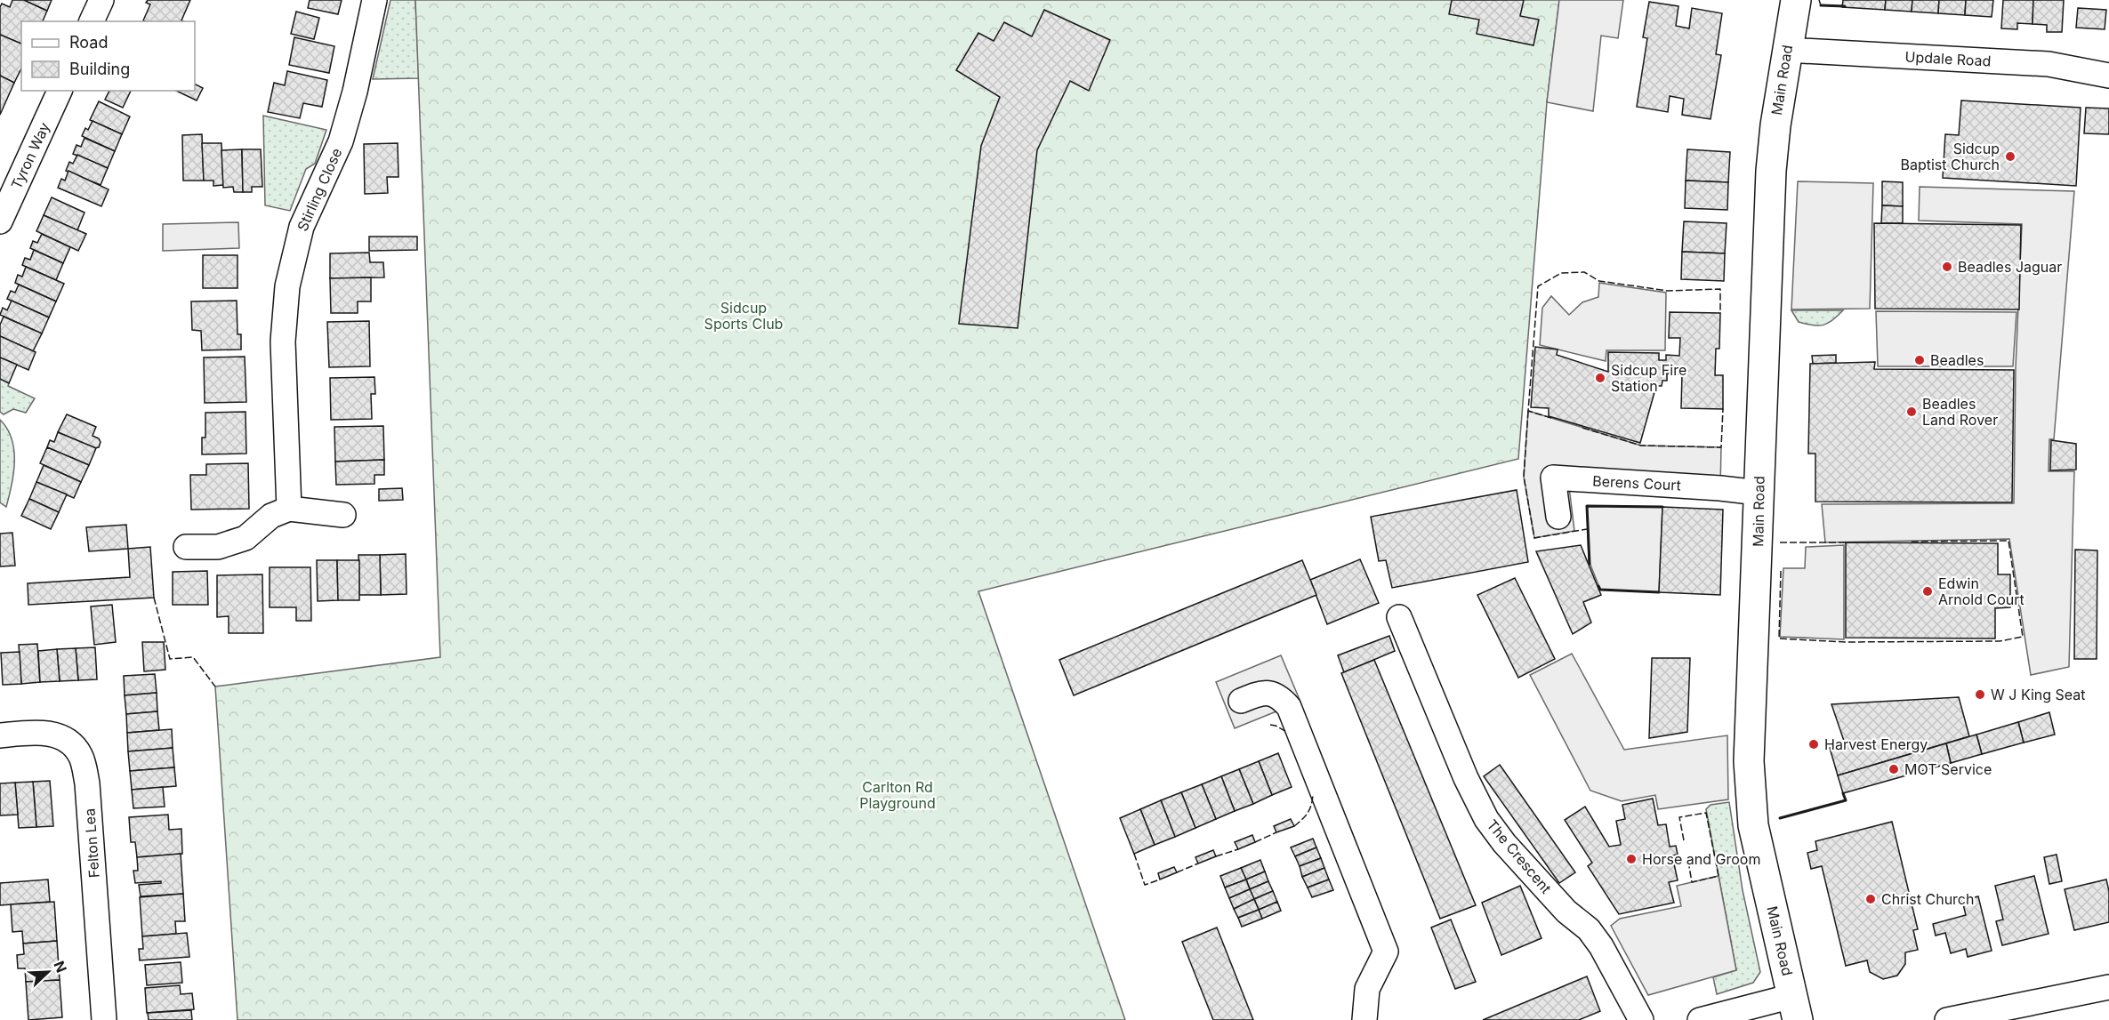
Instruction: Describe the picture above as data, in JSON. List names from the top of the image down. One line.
{"streets":{"main road":["Main Road"],"street":["Updale Road","Tyron Way","Stirling Close","Berens Court","Felton Lea","The Crescent"]},"crossings":[["Updale Road","Main Road"],["Main Road","Berens Court"]],"parks":["Sidcup Sports Club","Carlton Rd Playground"],"places":["Sidcup Baptist Church","Beadles Jaguar","Beadles","Sidcup Fire Station","Beadles Land Rover","Edwin Arnold Court","W J King Seat","Harvest Energy","MOT Service","Horse and Groom","Christ Church"],"legend":["Road","Building"],"north":"top right"}
